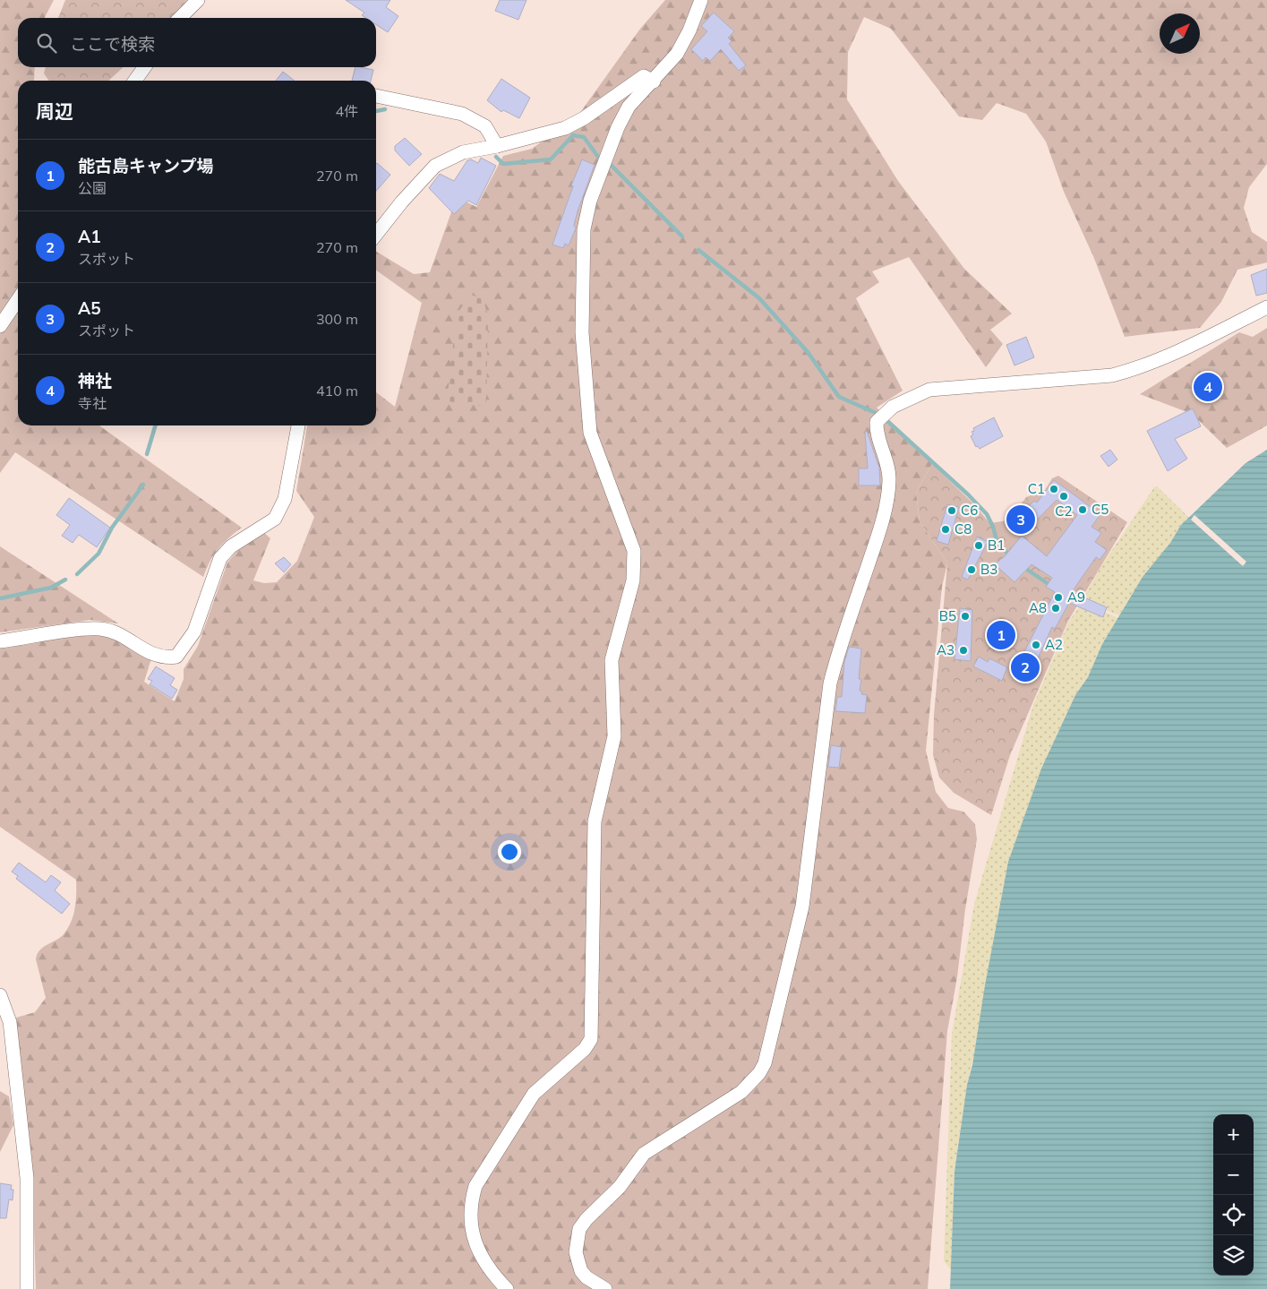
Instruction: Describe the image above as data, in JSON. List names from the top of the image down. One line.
{"places":["C1","C2","C5","C6","C8","B1","B3","A9","A8","B5","A2","A3"],"north":"top right","page":{"search":"ここで検索","heading":["周辺","4件"],"list":[{"mark":"1","name":"能古島キャンプ場","note":"公園","value":"270 m"},{"mark":"2","name":"A1","note":"スポット","value":"270 m"},{"mark":"3","name":"A5","note":"スポット","value":"300 m"},{"mark":"4","name":"神社","note":"寺社","value":"410 m"}],"pins":["4","3","1","2"],"map_buttons":["+","−"]}}
